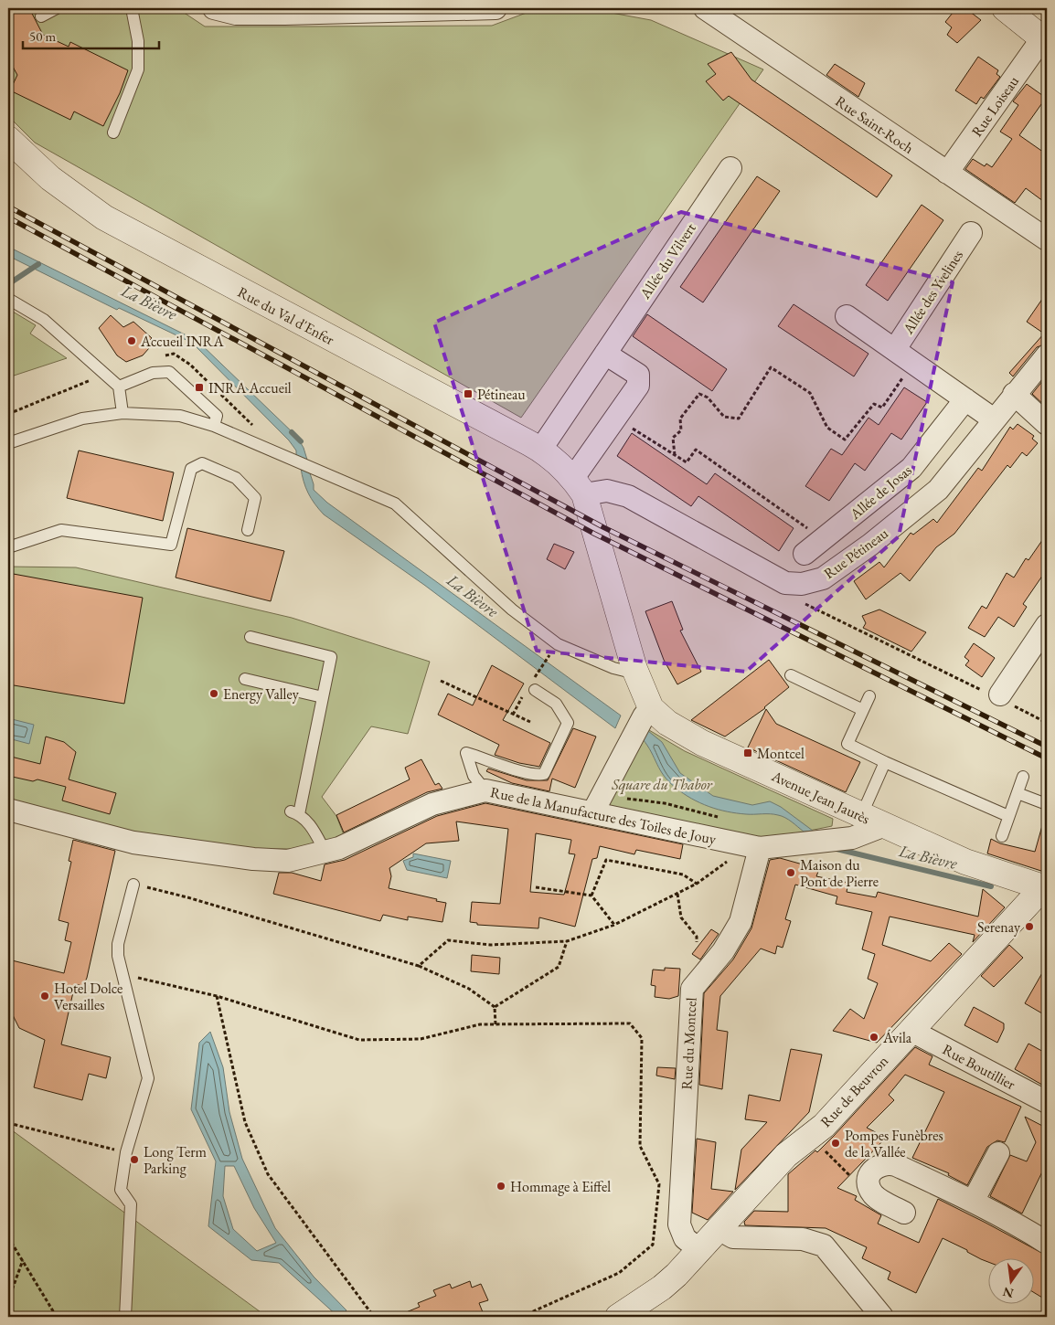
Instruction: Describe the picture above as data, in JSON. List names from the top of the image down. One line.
{"streets":{"street":["Rue Loiseau","Rue Saint-Roch","Allée du Vilvert","Allée des Yvelines","Rue du Val d'Enfer","Allée de Josas","Rue Pétineau","Avenue Jean Jaurès","Rue de la Manufacture des Toiles de Jouy","Rue du Montcel","Rue Boutillier","Rue de Beuvron"]},"crossings":[["Rue Loiseau","Rue Saint-Roch"],["Allée du Vilvert","Rue du Val d'Enfer"],["Allée des Yvelines","Allée de Josas"],["Allée des Yvelines","Rue Pétineau"],["Rue du Val d'Enfer","Rue Pétineau"],["Rue du Val d'Enfer","Avenue Jean Jaurès"],["Rue Pétineau","Avenue Jean Jaurès"],["Avenue Jean Jaurès","Rue de la Manufacture des Toiles de Jouy"],["Avenue Jean Jaurès","Rue de Beuvron"],["Rue de la Manufacture des Toiles de Jouy","Rue du Montcel"],["Rue du Montcel","Rue de Beuvron"],["Rue Boutillier","Rue de Beuvron"]],"water":["La Bièvre"],"parks":["Square du Thabor"],"places":{"other":["Accueil INRA","Energy Valley","Maison du Pont de Pierre","Serenay","Hotel Dolce Versailles","Ávila","Pompes Funèbres de la Vallée","Long Term Parking","Hommage à Eiffel"],"transit":["INRA Accueil","Pétineau","Montcel"]},"scale_bar":"50 m","north":"bottom"}
